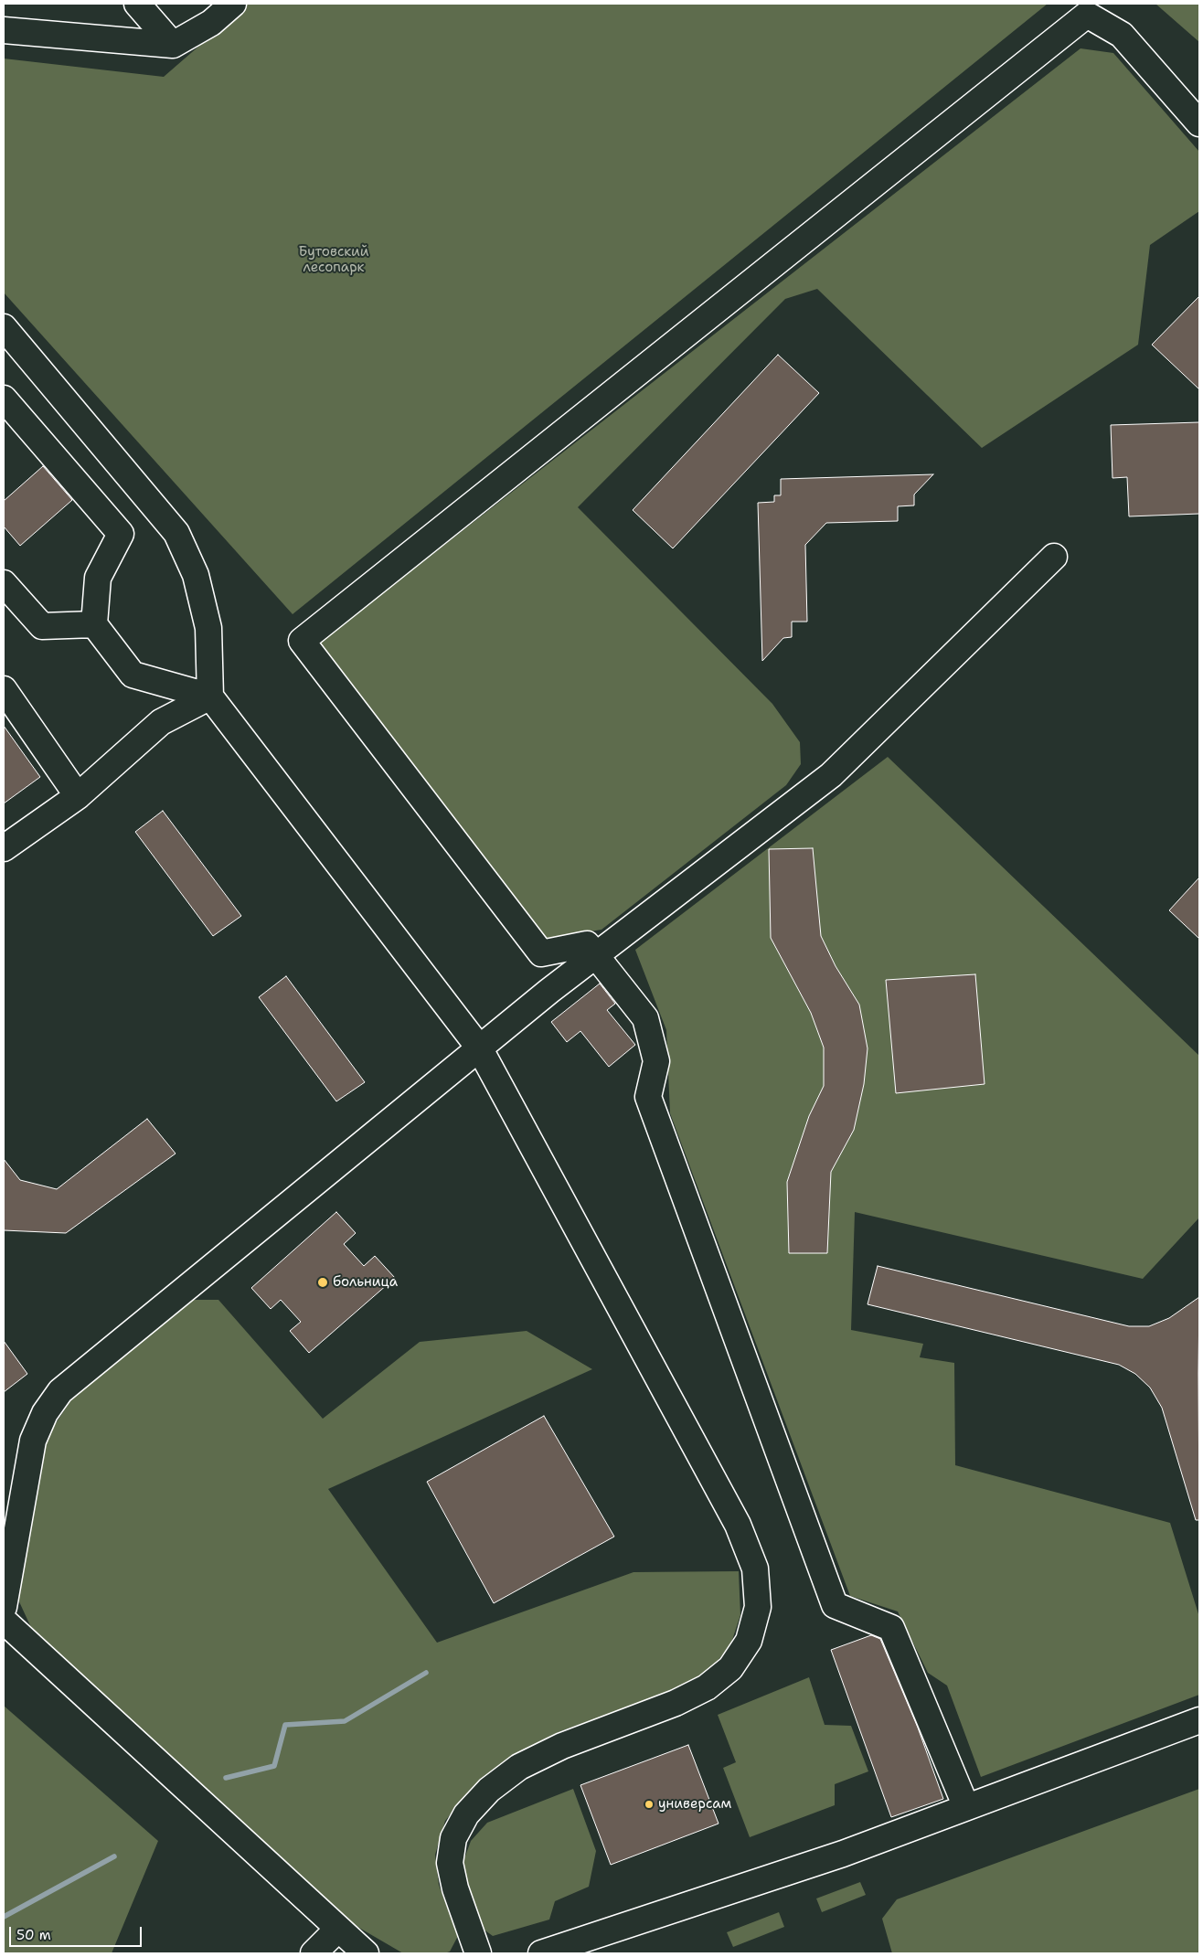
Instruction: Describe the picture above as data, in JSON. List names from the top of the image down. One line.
{"parks":["Бутовский лесопарк"],"places":["больница","универсам"],"scale_bar":"50 m"}
